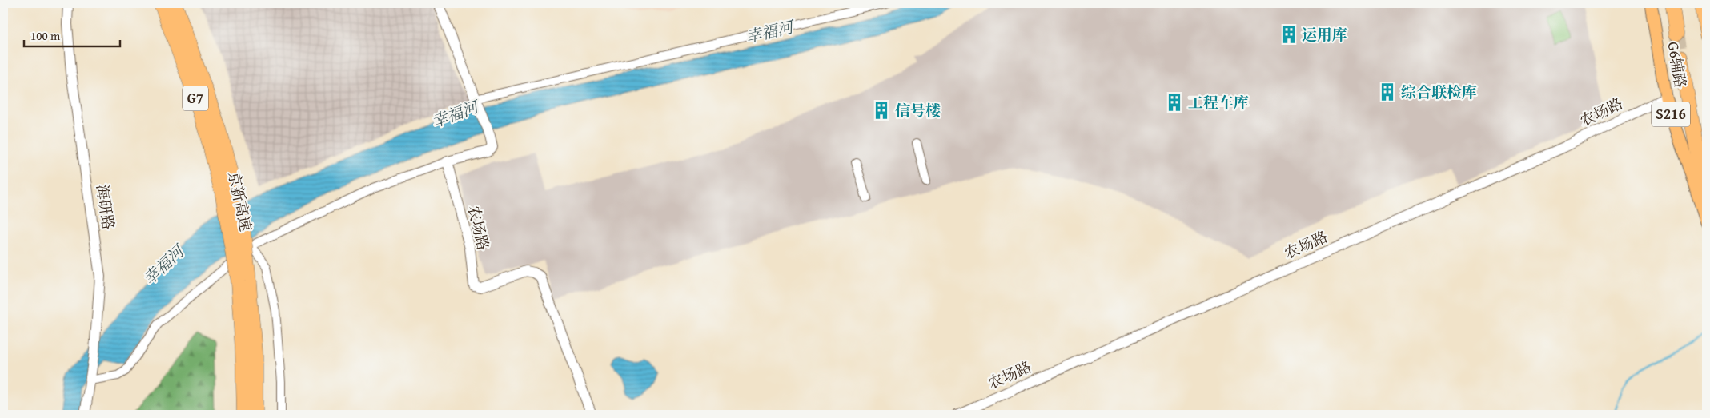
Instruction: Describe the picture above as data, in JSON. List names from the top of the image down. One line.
{"streets":{"highway":["G7","京新高速"],"main road":["G6辅路","S216"],"street":["农场路","海研路"]},"crossings":[["G6辅路","农场路"]],"water":["幸福河"],"places":{"building":["运用库","综合联检库","工程车库","信号楼"]},"scale_bar":"100 m"}
